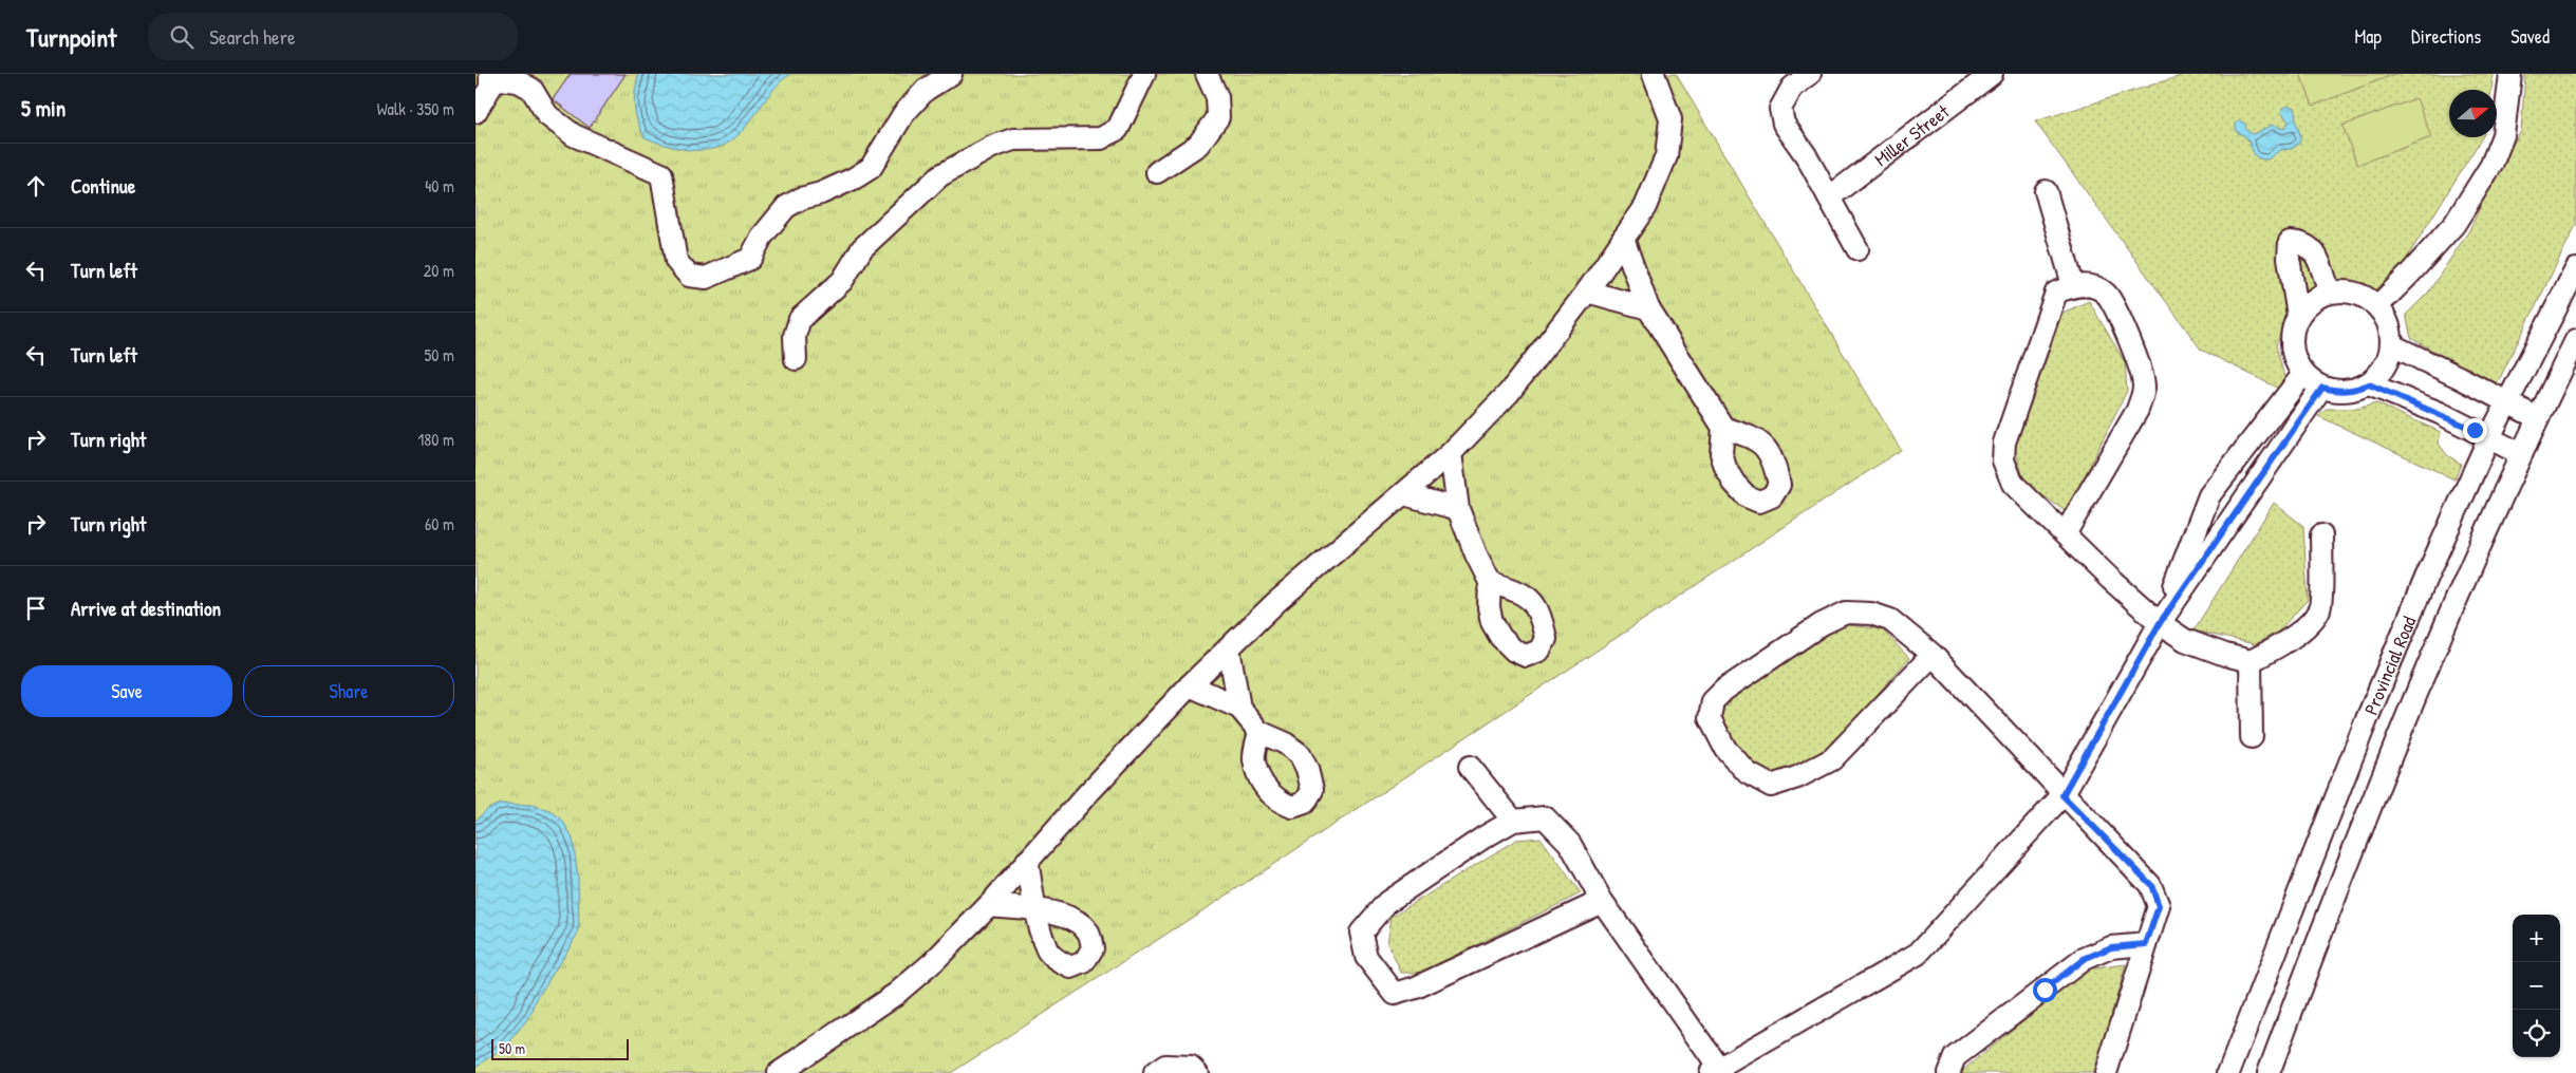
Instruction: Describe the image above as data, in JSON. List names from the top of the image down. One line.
{"streets":{"street":["Miller Street","Provincial Road"]},"scale_bar":"50 m","north":"right","page":{"header":"Turnpoint","search":"Search here","nav":["Map","Directions","Saved"],"heading":["5 min","Walk · 350 m"],"list":[["Continue","40 m"],["Turn left","20 m"],["Turn left","50 m"],["Turn right","180 m"],["Turn right","60 m"],"Arrive at destination"],"buttons":["Save","Share"],"map_buttons":["+","−"],"scale":"50 m"}}
